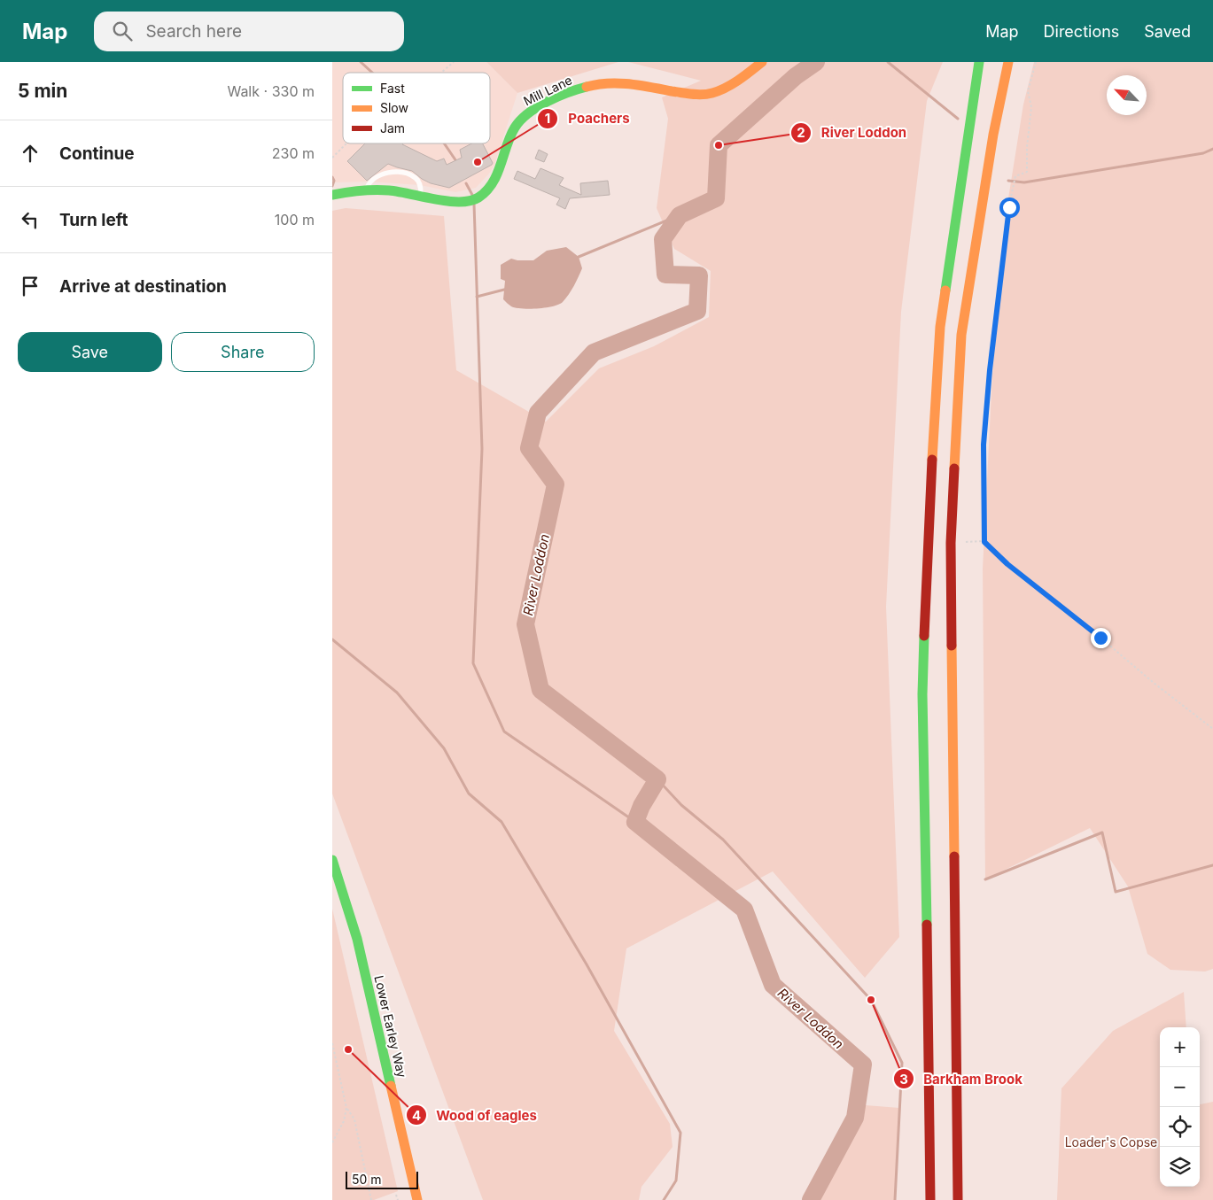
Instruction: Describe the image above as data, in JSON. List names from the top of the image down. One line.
{"streets":{"main road":["Mill Lane","Lower Earley Way"]},"water":["River Loddon"],"parks":["Loader's Copse"],"places":["River Loddon","Poachers","Barkham Brook","Wood of eagles"],"legend":["Fast","Slow","Jam"],"scale_bar":"50 m","north":"top left","page":{"header":"Map","search":"Search here","nav":["Map","Directions","Saved"],"heading":["5 min","Walk · 330 m"],"list":[["Continue","230 m"],["Turn left","100 m"],"Arrive at destination"],"buttons":["Save","Share"],"map_buttons":["+","−"],"scale":"50 m"}}
